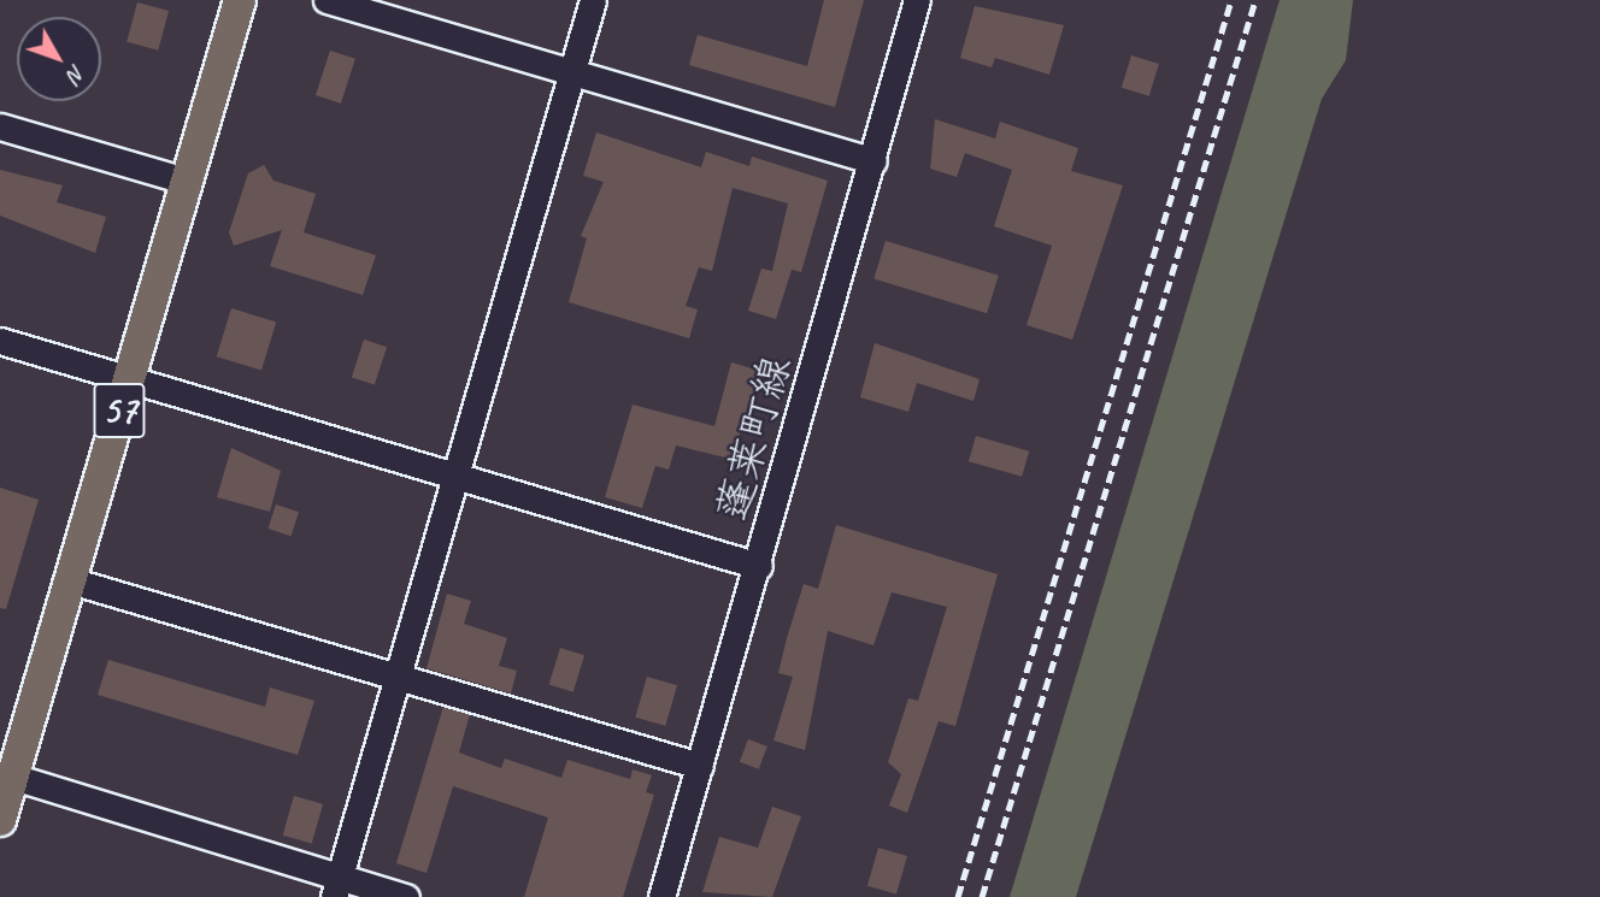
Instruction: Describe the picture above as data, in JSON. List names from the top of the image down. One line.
{"streets":{"main road":["57"],"street":["蓬莱町線"]},"north":"bottom right"}
